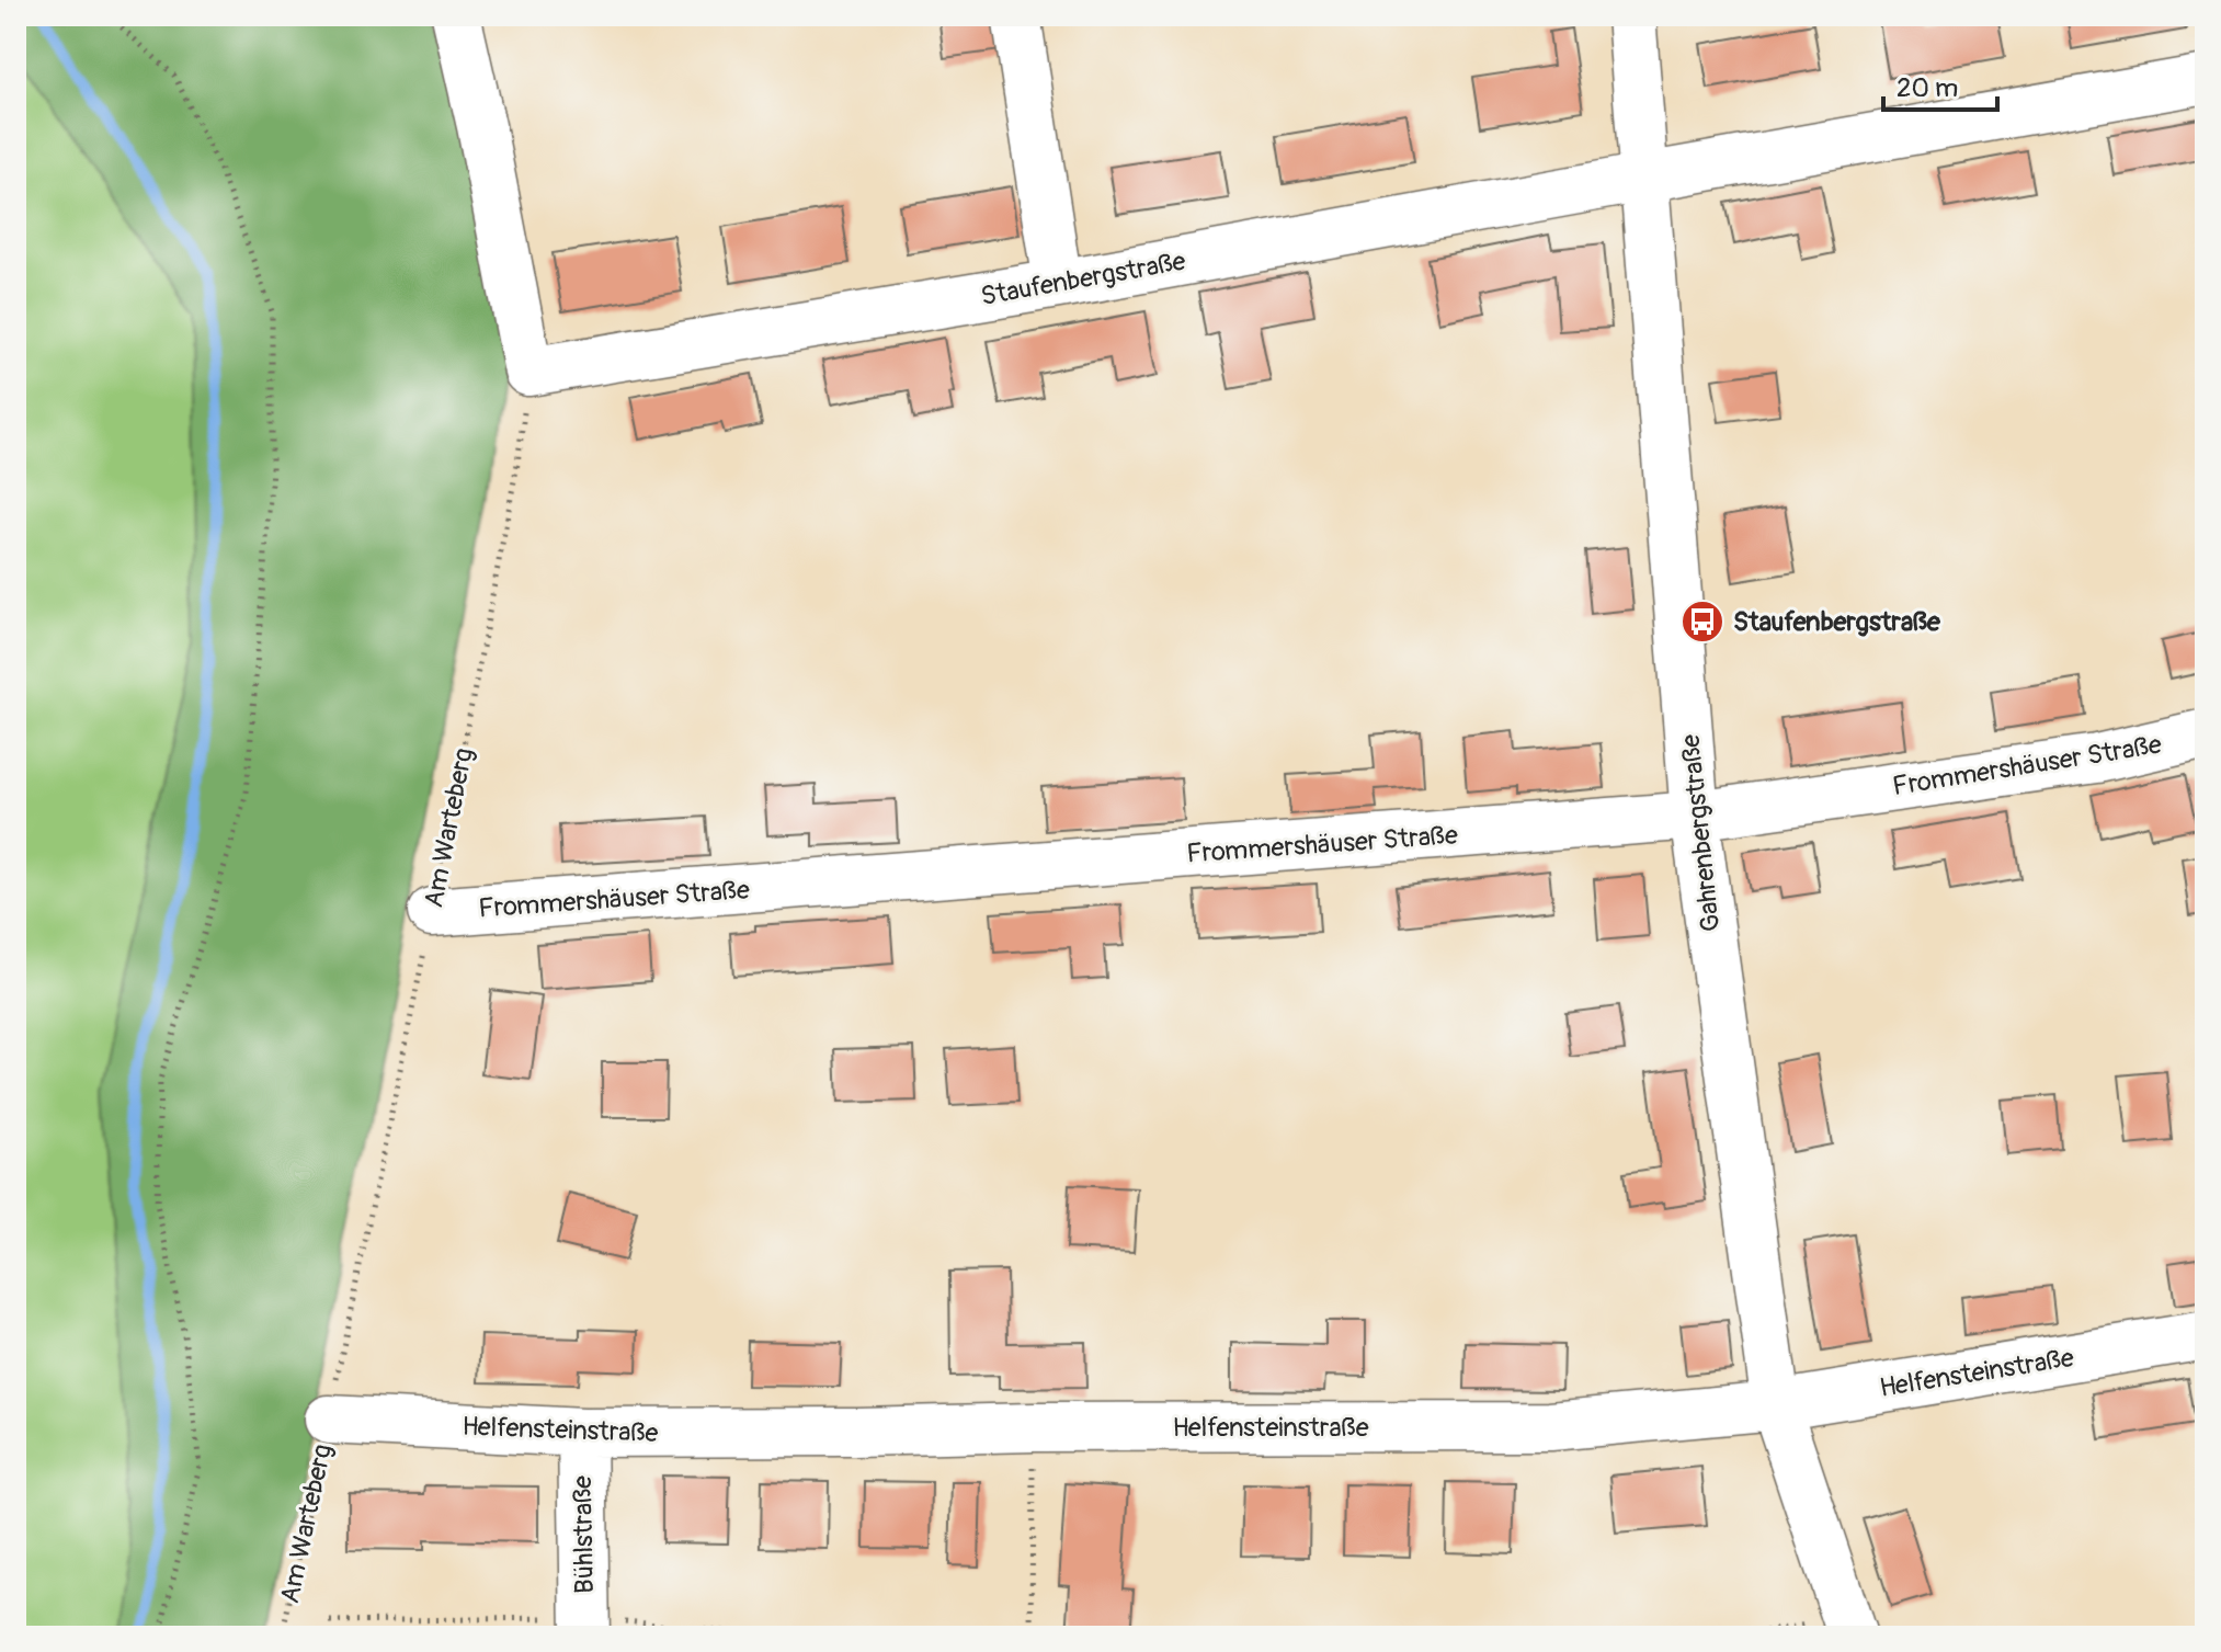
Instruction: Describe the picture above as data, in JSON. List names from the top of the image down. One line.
{"streets":{"street":["Staufenbergstraße","Frommershäuser Straße","Gahrenbergstraße","Helfensteinstraße","Bühlstraße"],"path":["Am Warteberg"]},"crossings":[["Staufenbergstraße","Am Warteberg"],["Staufenbergstraße","Gahrenbergstraße"],["Frommershäuser Straße","Am Warteberg"],["Frommershäuser Straße","Gahrenbergstraße"],["Am Warteberg","Helfensteinstraße"],["Gahrenbergstraße","Helfensteinstraße"],["Helfensteinstraße","Bühlstraße"]],"places":{"bus stop":["Staufenbergstraße"]},"scale_bar":"20 m"}
